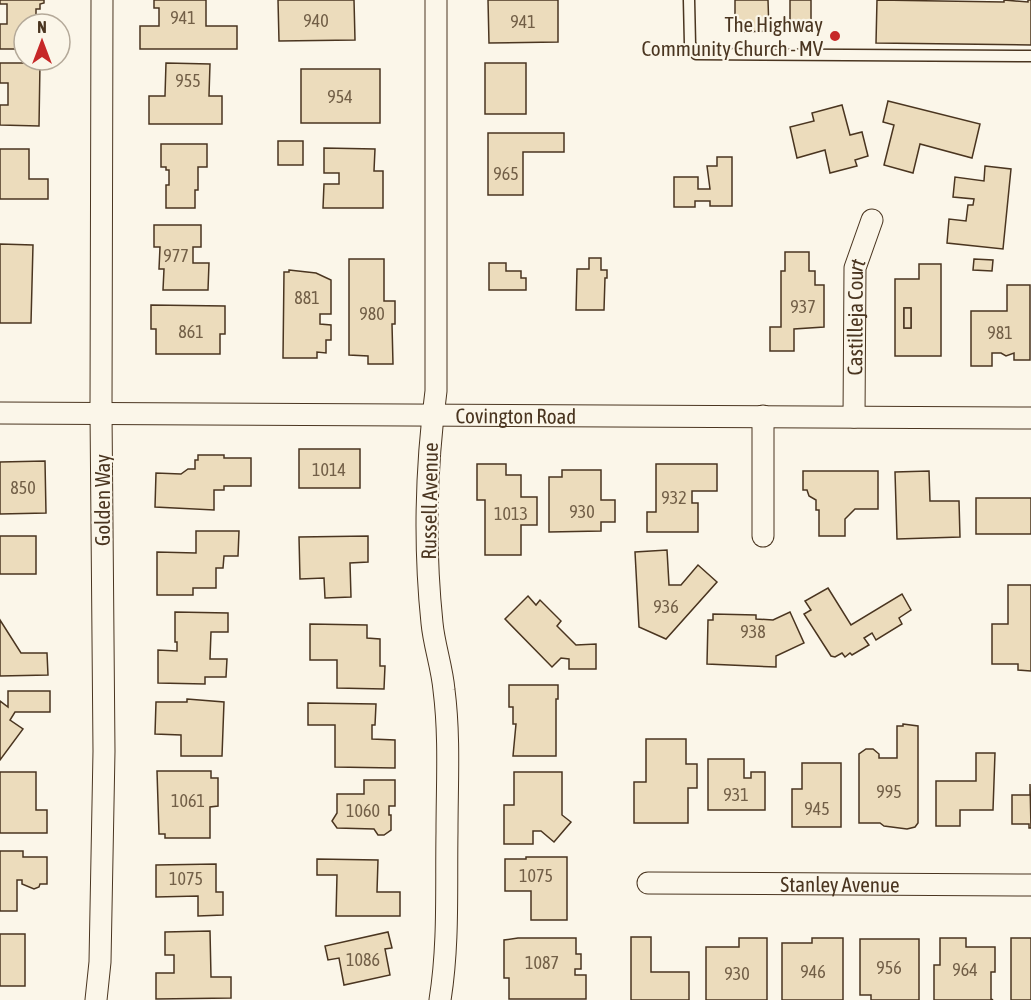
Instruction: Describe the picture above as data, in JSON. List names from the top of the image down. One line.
{"streets":{"street":["Castilleja Court","Covington Road","Golden Way","Russell Avenue","Stanley Avenue"]},"crossings":[["Castilleja Court","Covington Road"],["Covington Road","Golden Way"],["Covington Road","Russell Avenue"]],"places":["The Highway Community Church - MV"],"house_numbers":["941","940","941","955","954","965","977","881","937","980","861","981","1014","850","932","930","1013","936","938","995","931","1061","945","1060","1075","1075","1086","1087","956","964","946","930"],"north":"top"}
